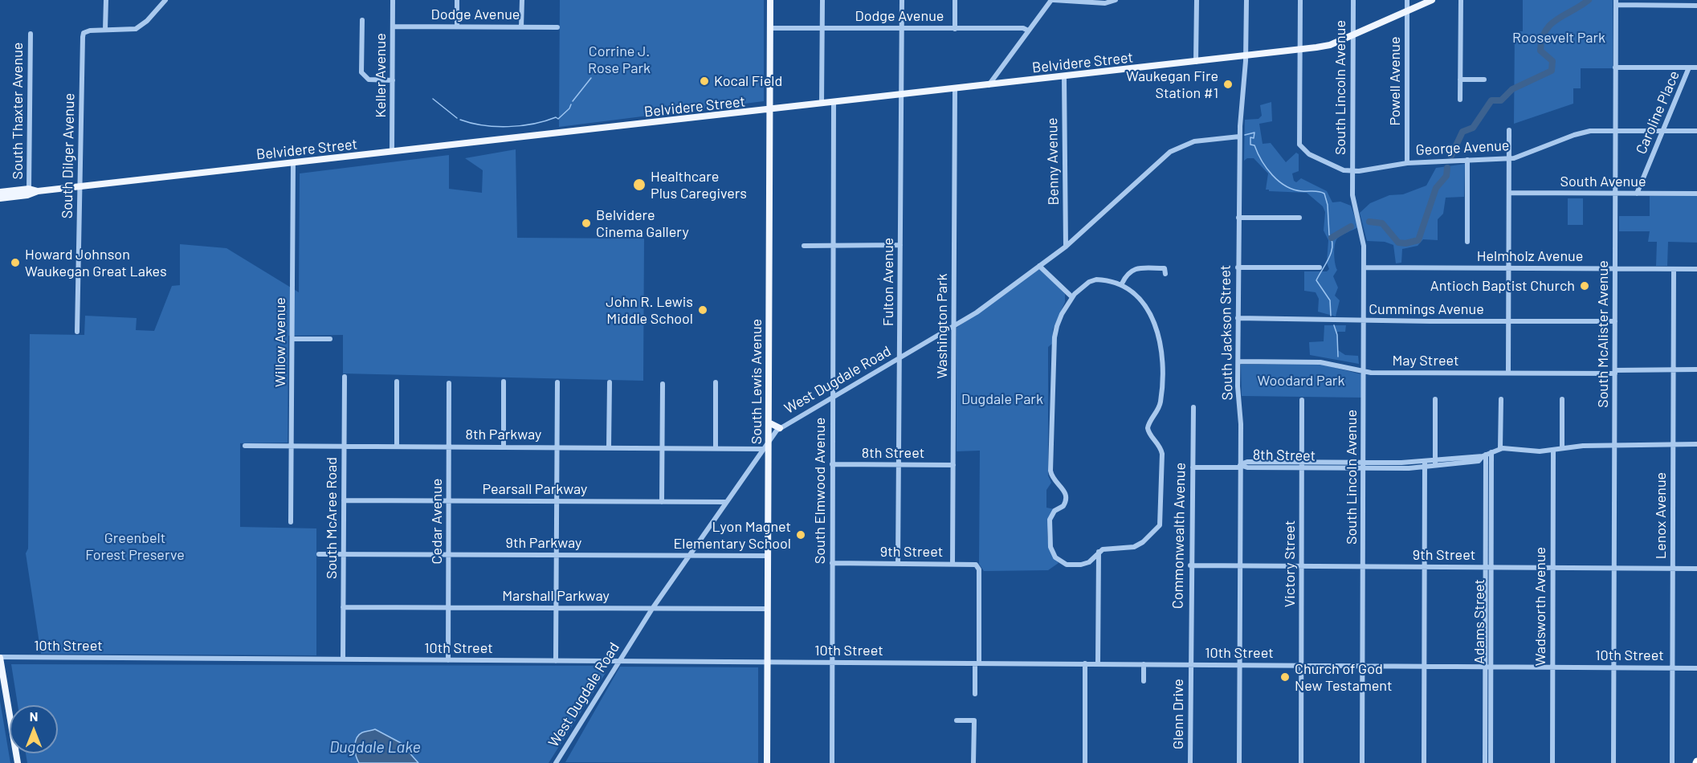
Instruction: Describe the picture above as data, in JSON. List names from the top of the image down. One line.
{"streets":{"main road":["Belvidere Street","South Lewis Avenue"],"street":["Dodge Avenue","Keller Avenue","Powell Avenue","South Lincoln Avenue","South Thaxter Avenue","Caroline Place","George Avenue","South Dilger Avenue","Benny Avenue","South Avenue","Helmholz Avenue","Fulton Avenue","Cummings Avenue","Washington Park","South Jackson Street","South McAlister Avenue","Willow Avenue","May Street","West Dugdale Road","8th Parkway","8th Street","Pearsall Parkway","South Elmwood Avenue","Lenox Avenue","South McAree Road","Cedar Avenue","Commonwealth Avenue","9th Parkway","9th Street","Victory Street","Marshall Parkway","Wadsworth Avenue","Adams Street","10th Street","Glenn Drive"]},"crossings":[["Dodge Avenue","Keller Avenue"],["Dodge Avenue","Fulton Avenue"],["Dodge Avenue","South Lewis Avenue"],["Belvidere Street","Keller Avenue"],["Belvidere Street","Powell Avenue"],["Belvidere Street","South Lincoln Avenue"],["Belvidere Street","South Thaxter Avenue"],["Belvidere Street","South Dilger Avenue"],["Belvidere Street","Benny Avenue"],["Belvidere Street","Fulton Avenue"],["Belvidere Street","Washington Park"],["Belvidere Street","South Jackson Street"],["Belvidere Street","Willow Avenue"],["Belvidere Street","South Lewis Avenue"],["Belvidere Street","South Elmwood Avenue"],["Powell Avenue","George Avenue"],["South Lincoln Avenue","George Avenue"],["South Lincoln Avenue","Helmholz Avenue"],["South Lincoln Avenue","Cummings Avenue"],["South Lincoln Avenue","May Street"],["South Lincoln Avenue","8th Street"],["South Lincoln Avenue","9th Street"],["South Lincoln Avenue","10th Street"],["Caroline Place","George Avenue"],["Caroline Place","South Avenue"],["George Avenue","South McAlister Avenue"],["Benny Avenue","West Dugdale Road"],["South Avenue","South McAlister Avenue"],["Helmholz Avenue","South McAlister Avenue"],["Helmholz Avenue","Lenox Avenue"],["Fulton Avenue","West Dugdale Road"],["Fulton Avenue","8th Street"],["Fulton Avenue","9th Street"],["Cummings Avenue","South Jackson Street"],["Cummings Avenue","South McAlister Avenue"],["Washington Park","West Dugdale Road"],["Washington Park","8th Street"],["Washington Park","9th Street"],["South Jackson Street","May Street"],["South Jackson Street","West Dugdale Road"],["South Jackson Street","8th Street"],["South Jackson Street","9th Street"],["South Jackson Street","10th Street"],["South McAlister Avenue","May Street"],["South McAlister Avenue","8th Street"],["South McAlister Avenue","9th Street"],["South McAlister Avenue","10th Street"],["Willow Avenue","8th Parkway"],["May Street","Lenox Avenue"],["West Dugdale Road","South Lewis Avenue"],["West Dugdale Road","8th Parkway"],["West Dugdale Road","Pearsall Parkway"],["West Dugdale Road","South Elmwood Avenue"],["West Dugdale Road","9th Parkway"],["West Dugdale Road","Marshall Parkway"],["West Dugdale Road","10th Street"],["South Lewis Avenue","9th Parkway"],["South Lewis Avenue","Marshall Parkway"],["South Lewis Avenue","10th Street"],["8th Parkway","South McAree Road"],["8th Parkway","Cedar Avenue"],["8th Street","South Elmwood Avenue"],["8th Street","Lenox Avenue"],["8th Street","Commonwealth Avenue"],["8th Street","Victory Street"],["8th Street","Wadsworth Avenue"],["8th Street","Adams Street"],["Pearsall Parkway","South McAree Road"],["Pearsall Parkway","Cedar Avenue"],["South Elmwood Avenue","9th Street"],["South Elmwood Avenue","10th Street"],["Lenox Avenue","9th Street"],["Lenox Avenue","10th Street"],["South McAree Road","9th Parkway"],["South McAree Road","Marshall Parkway"],["South McAree Road","10th Street"],["Cedar Avenue","9th Parkway"],["Cedar Avenue","Marshall Parkway"],["Cedar Avenue","10th Street"],["Commonwealth Avenue","9th Street"],["Commonwealth Avenue","10th Street"],["Commonwealth Avenue","Glenn Drive"],["9th Street","Victory Street"],["9th Street","Wadsworth Avenue"],["9th Street","Adams Street"],["9th Street","10th Street"],["Victory Street","10th Street"],["Wadsworth Avenue","10th Street"],["Adams Street","10th Street"],["10th Street","Glenn Drive"]],"water":["Dugdale Lake"],"parks":["Roosevelt Park","Corrine J. Rose Park","Woodard Park","Dugdale Park","Greenbelt Forest Preserve"],"places":["Kocal Field","Waukegan Fire Station #1","Healthcare Plus Caregivers","Belvidere Cinema Gallery","Howard Johnson Waukegan Great Lakes","Antioch Baptist Church","John R. Lewis Middle School","Lyon Magnet Elementary School","Church of God New Testament"],"north":"top"}
